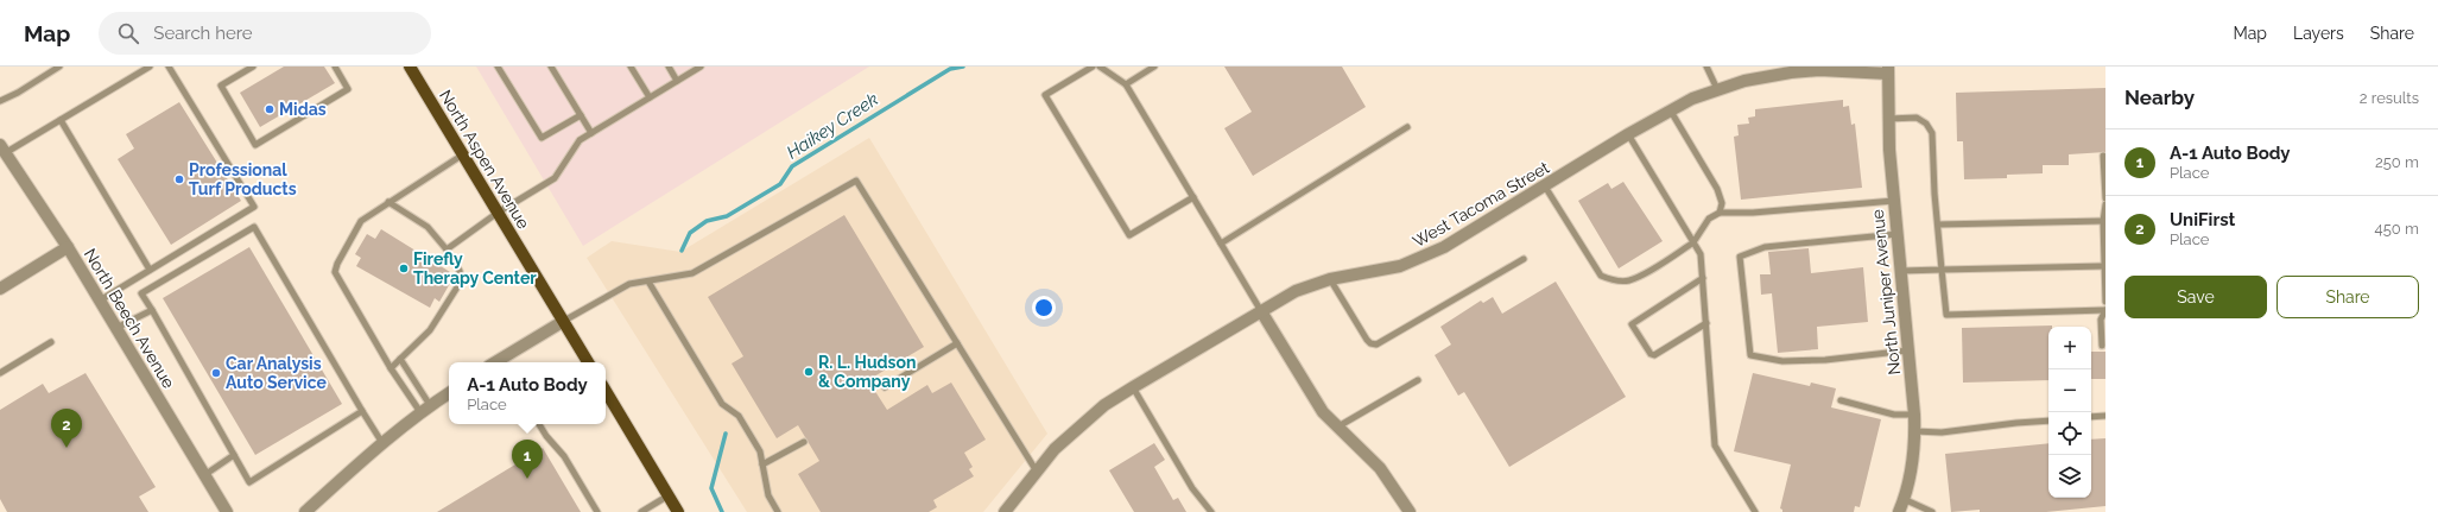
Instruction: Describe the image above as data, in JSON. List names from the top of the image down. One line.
{"streets":{"main road":["North Aspen Avenue"],"street":["West Tacoma Street","North Juniper Avenue","North Beech Avenue"]},"crossings":[["West Tacoma Street","North Juniper Avenue"]],"water":["Haikey Creek"],"places":["Midas","Professional Turf Products","Firefly Therapy Center","R. L. Hudson & Company","Car Analysis Auto Service"],"page":{"header":"Map","search":"Search here","nav":["Map","Layers","Share"],"heading":["Nearby","2 results"],"list":[{"mark":"1","name":"A-1 Auto Body","note":"Place","value":"250 m"},{"mark":"2","name":"UniFirst","note":"Place","value":"450 m"}],"buttons":["Save","Share"],"map_buttons":["+","−"],"popup":["A-1 Auto Body","Place"],"pins":["2","1"]}}
